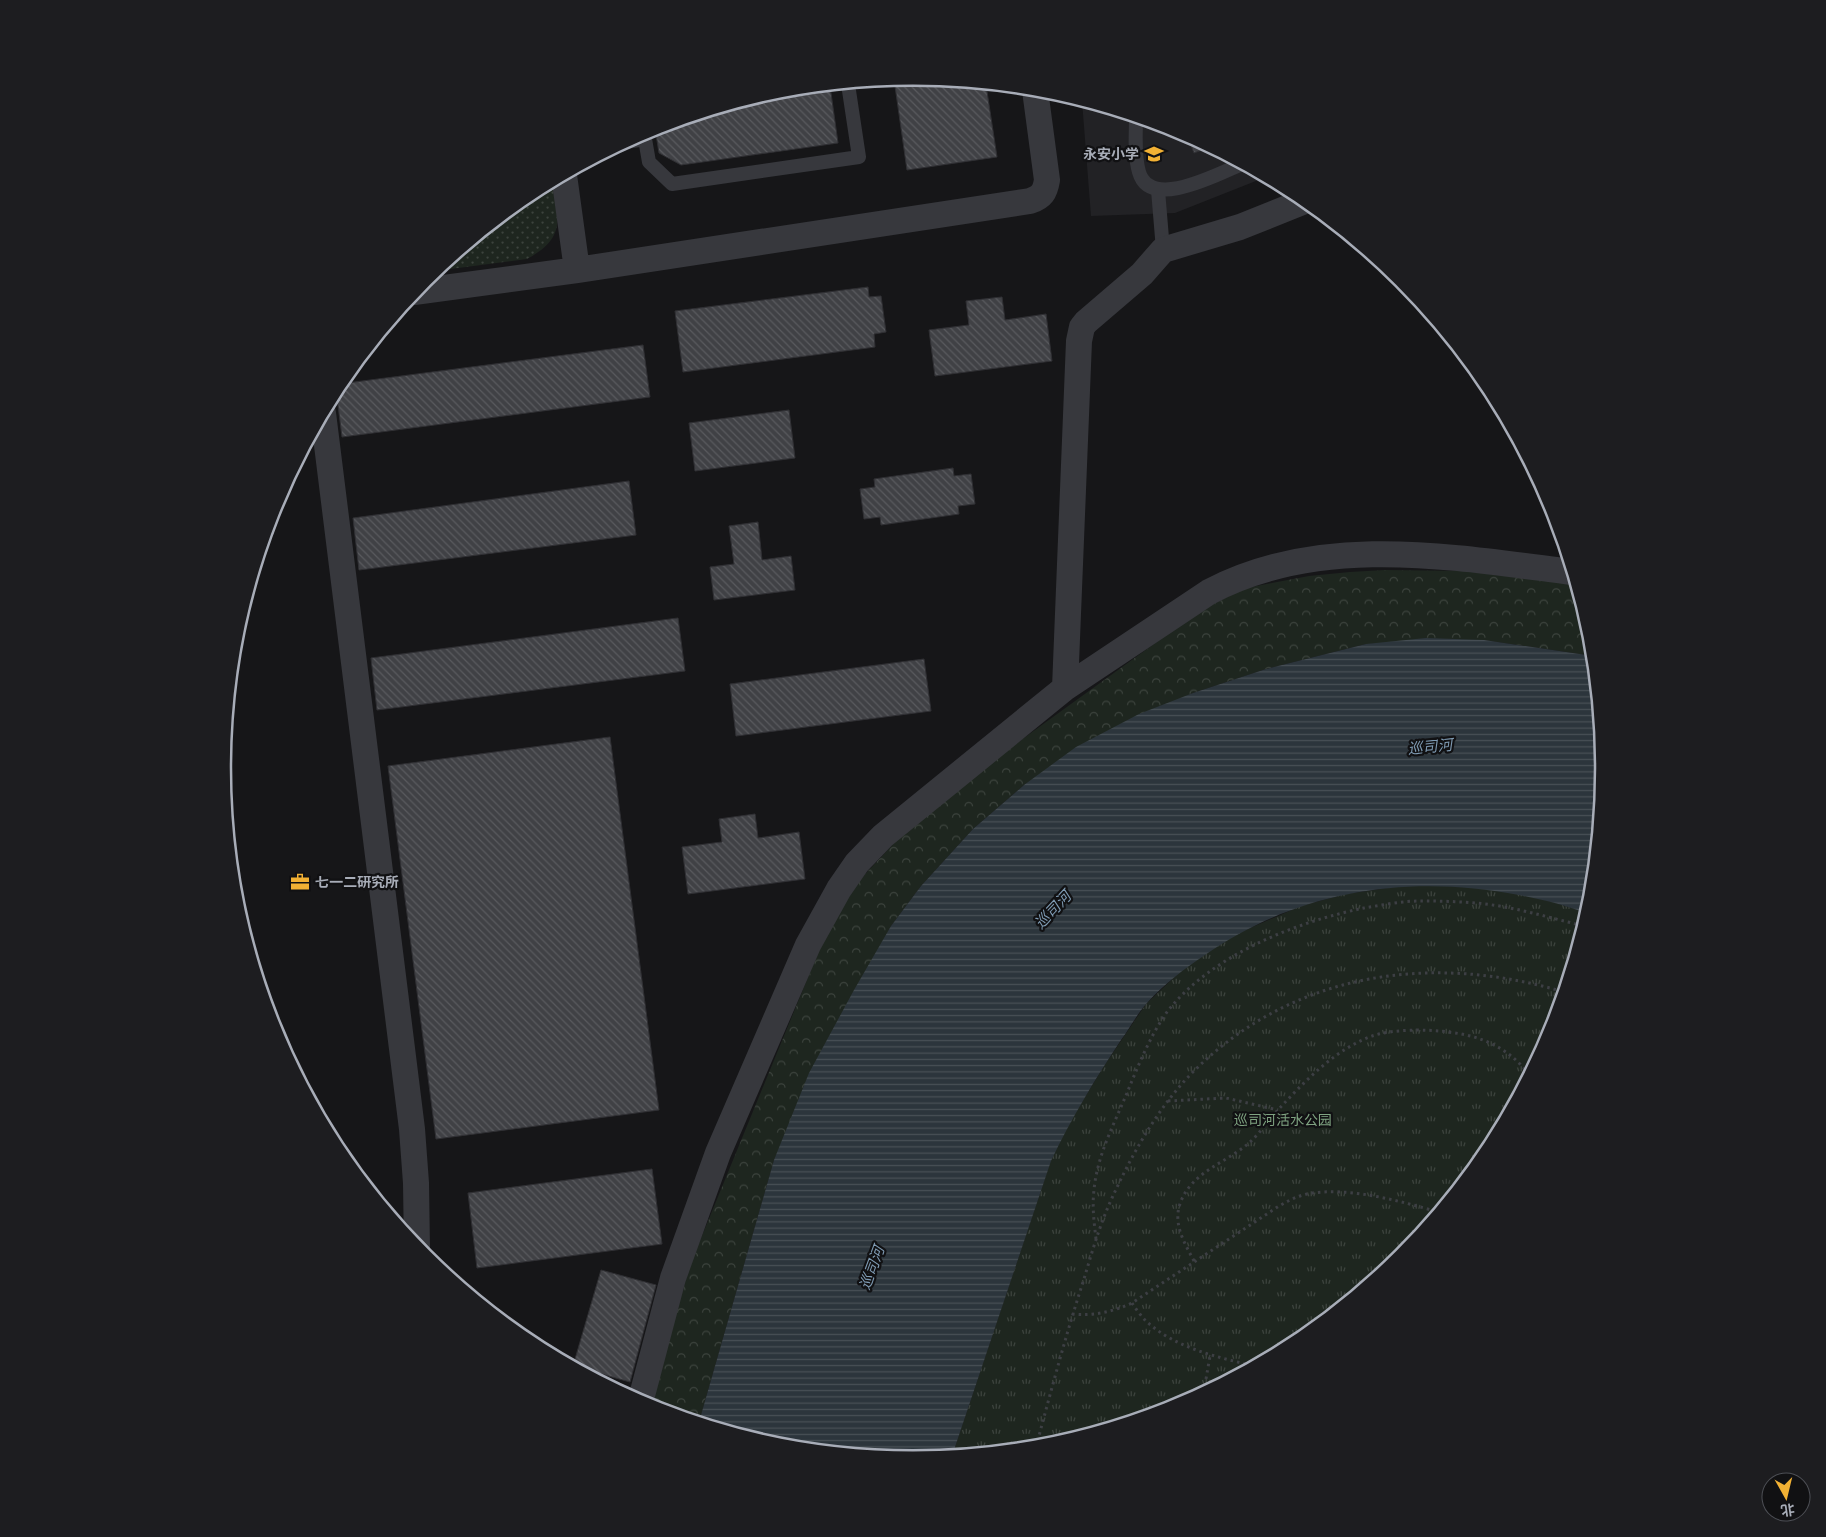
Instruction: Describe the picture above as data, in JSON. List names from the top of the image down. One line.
{"water":["巡司河"],"parks":["巡司河活水公园"],"places":{"school or university":["永安小学"],"office":["七一二研究所"]},"north":"bottom"}
